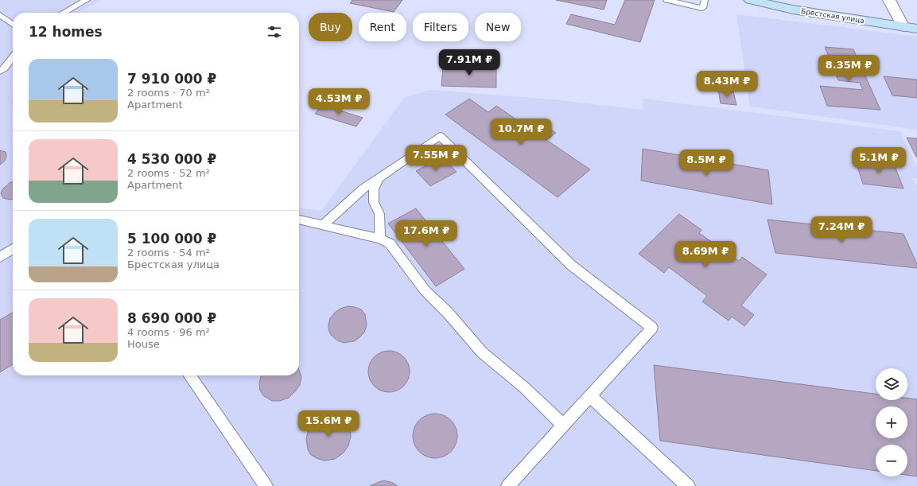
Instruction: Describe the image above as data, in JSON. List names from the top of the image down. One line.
{"streets":{"street":["Брестская улица"]},"page":{"chip":["Buy","Rent","Filters","New"],"heading":"12 homes","price":["7.91M ₽","8.35M ₽","8.43M ₽","4.53M ₽","10.7M ₽","7.55M ₽","5.1M ₽","8.5M ₽","7.24M ₽","17.6M ₽","8.69M ₽","15.6M ₽"],"list":[{"name":"7 910 000 ₽","note":"2 rooms · 70 m² · Apartment"},{"name":"4 530 000 ₽","note":"2 rooms · 52 m² · Apartment"},{"name":"5 100 000 ₽","note":"2 rooms · 54 m² · Брестская улица"},{"name":"8 690 000 ₽","note":"4 rooms · 96 m² · House"}],"map_buttons":["+","−"]}}
